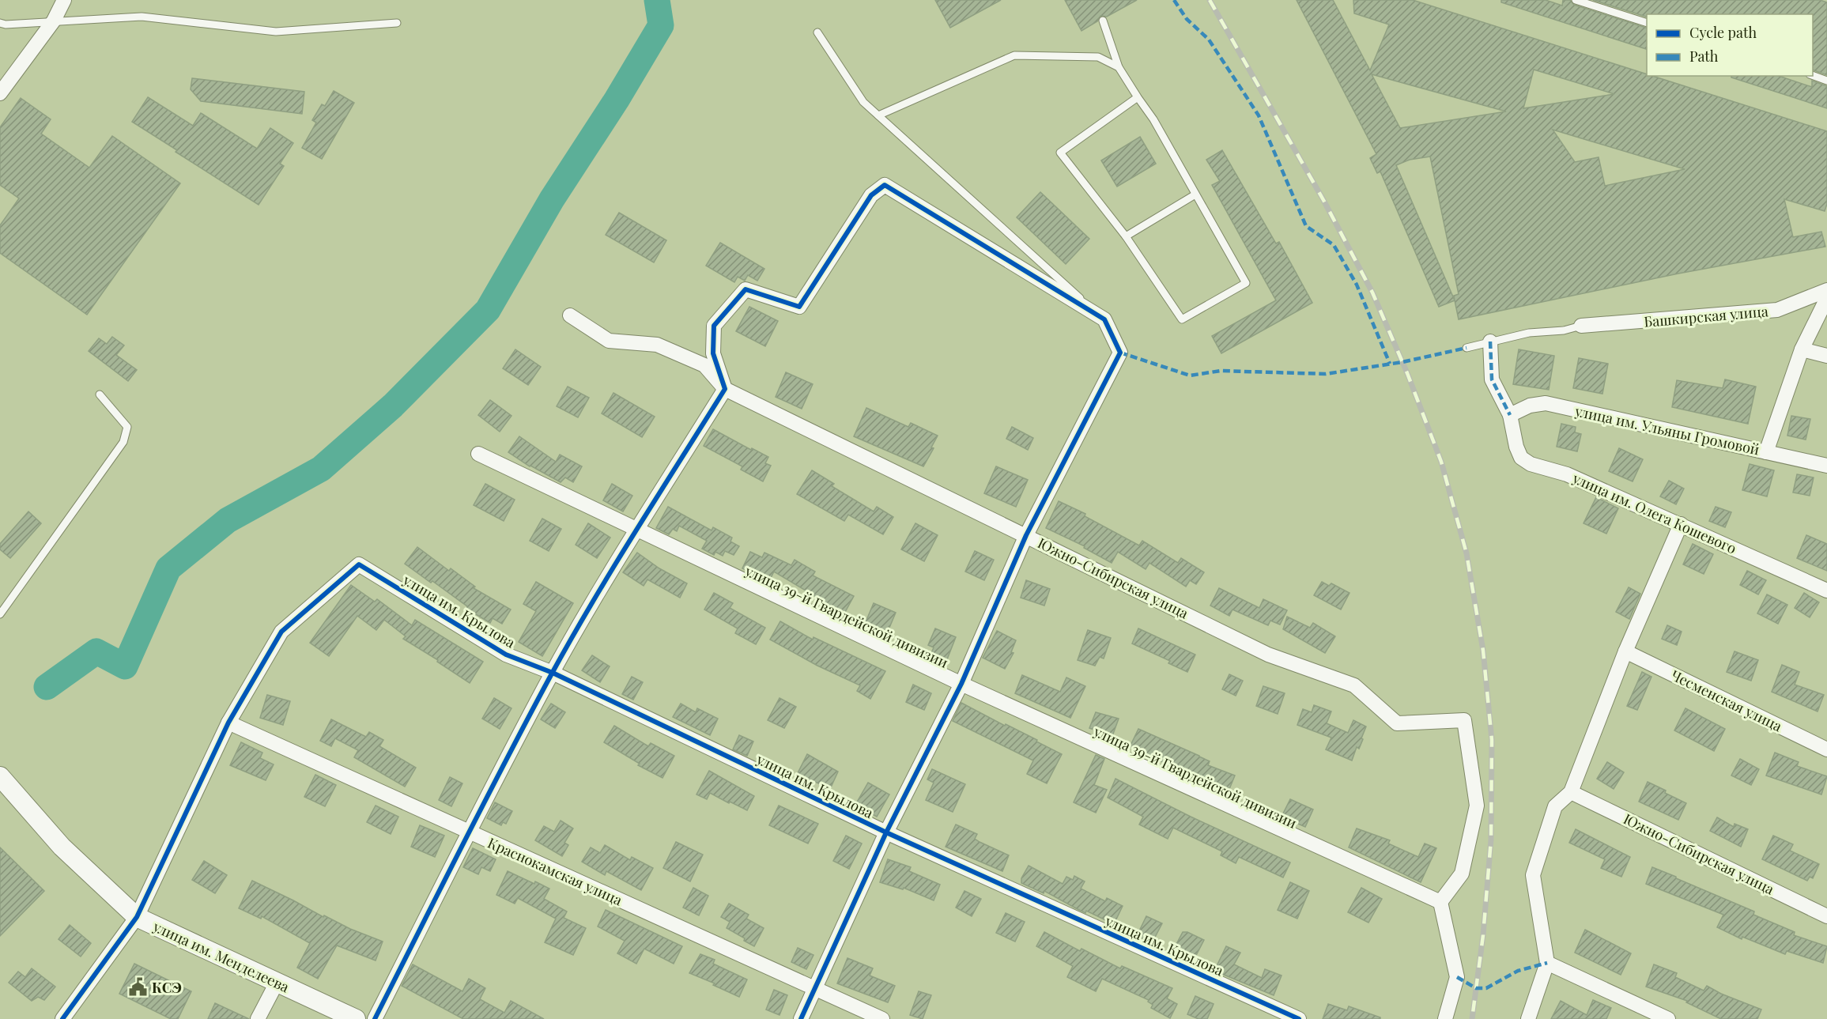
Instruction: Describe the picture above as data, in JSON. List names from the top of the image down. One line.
{"streets":{"main road":["улица им. Менделеева"],"street":["Башкирская улица","улица им. Ульяны Громовой","улица им. Олега Кошевого","Южно-Сибирская улица","улица им. Крылова","улица 39-й Гвардейской дивизии","Чесменская улица","Краснокамская улица"]},"crossings":[["улица им. Ульяны Громовой","улица им. Олега Кошевого"],["Южно-Сибирская улица","улица 39-й Гвардейской дивизии"],["улица им. Крылова","Краснокамская улица"]],"places":{"public building":["КСЭ"]},"legend":["Cycle path","Path"]}
